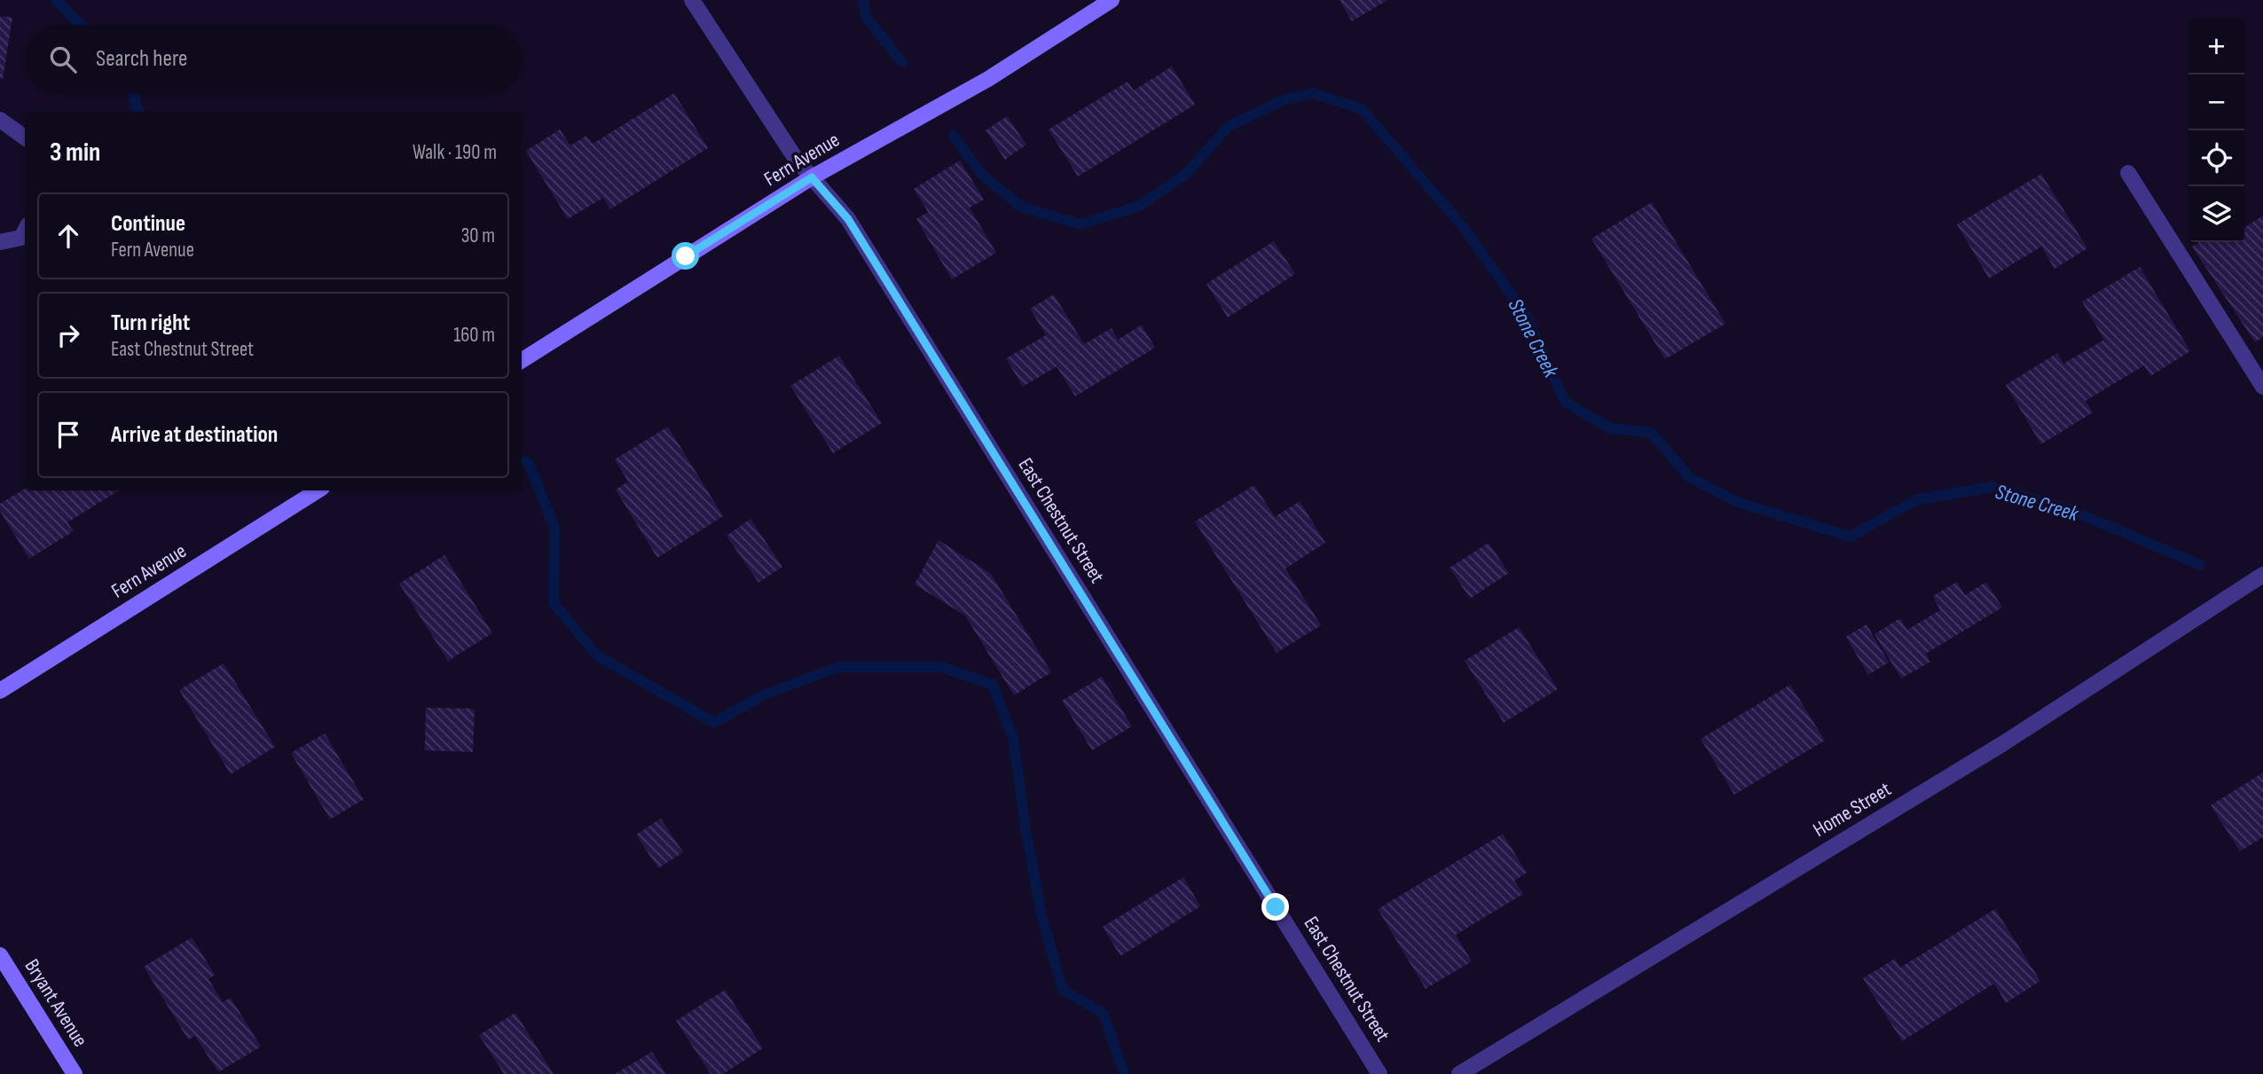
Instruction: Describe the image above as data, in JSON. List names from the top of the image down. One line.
{"streets":{"main road":["Fern Avenue","Bryant Avenue"],"street":["East Chestnut Street","Home Street"]},"crossings":[["Fern Avenue","East Chestnut Street"]],"water":["Stone Creek"],"page":{"map_buttons":["+","−"],"search":"Search here","heading":["3 min","Walk · 190 m"],"list":[["Continue","Fern Avenue","30 m"],["Turn right","East Chestnut Street","160 m"],"Arrive at destination"]}}
